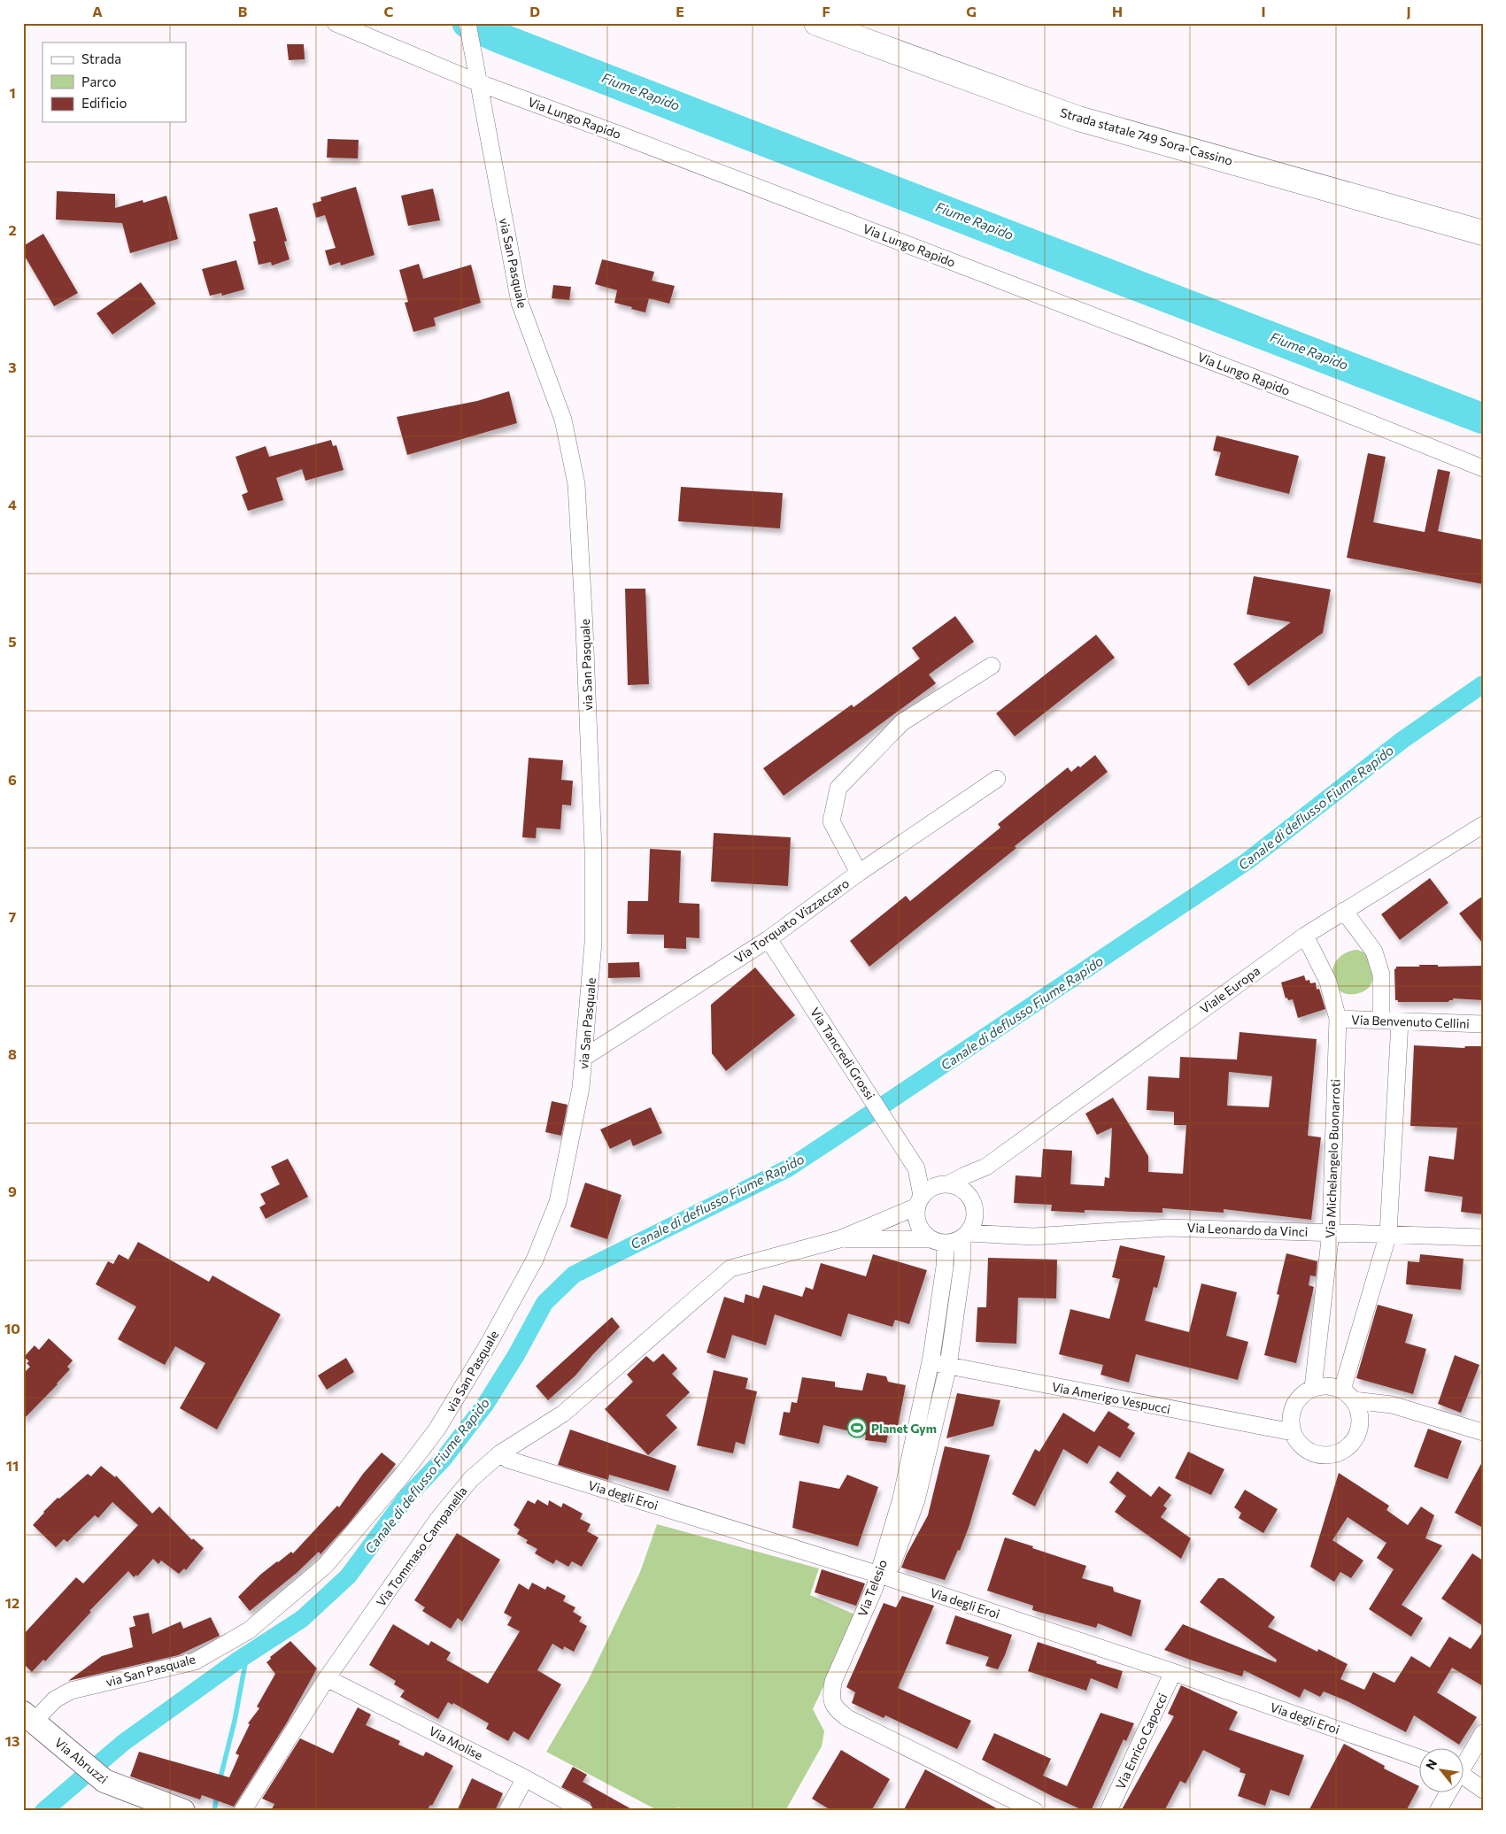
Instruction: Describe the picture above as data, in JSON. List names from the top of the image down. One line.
{"streets":{"highway":["Strada statale 749 Sora-Cassino"],"main road":["Via Abruzzi"],"street":["Via Lungo Rapido","via San Pasquale","Via Torquato Vizzaccaro","Viale Europa","Via Benvenuto Cellini","Via Tancredi Grossi","Via Michelangelo Buonarroti","Via Leonardo da Vinci","Via Amerigo Vespucci","Via degli Eroi","Via Tommaso Campanella","Via Telesio","Via Enrico Capocci","Via Molise"]},"crossings":[["Via Lungo Rapido","via San Pasquale"],["via San Pasquale","Via Torquato Vizzaccaro"],["via San Pasquale","Via Abruzzi"],["Via Torquato Vizzaccaro","Via Tancredi Grossi"],["Viale Europa","Via Tancredi Grossi"],["Viale Europa","Via Michelangelo Buonarroti"],["Viale Europa","Via Leonardo da Vinci"],["Viale Europa","Via Tommaso Campanella"],["Viale Europa","Via Telesio"],["Via Benvenuto Cellini","Via Michelangelo Buonarroti"],["Via Tancredi Grossi","Via Leonardo da Vinci"],["Via Tancredi Grossi","Via Tommaso Campanella"],["Via Tancredi Grossi","Via Telesio"],["Via Michelangelo Buonarroti","Via Leonardo da Vinci"],["Via Michelangelo Buonarroti","Via Amerigo Vespucci"],["Via Leonardo da Vinci","Via Tommaso Campanella"],["Via Leonardo da Vinci","Via Telesio"],["Via Amerigo Vespucci","Via Telesio"],["Via degli Eroi","Via Tommaso Campanella"],["Via degli Eroi","Via Telesio"],["Via degli Eroi","Via Enrico Capocci"],["Via Tommaso Campanella","Via Telesio"],["Via Tommaso Campanella","Via Molise"]],"water":["Fiume Rapido","Canale di deflusso Fiume Rapido"],"places":{"sports":["Planet Gym"]},"legend":["Strada","Parco","Edificio"],"north":"top left","grid":{"columns":["A","B","C","D","E","F","G","H","I","J"],"rows":["1","2","3","4","5","6","7","8","9","10","11","12","13"]}}
